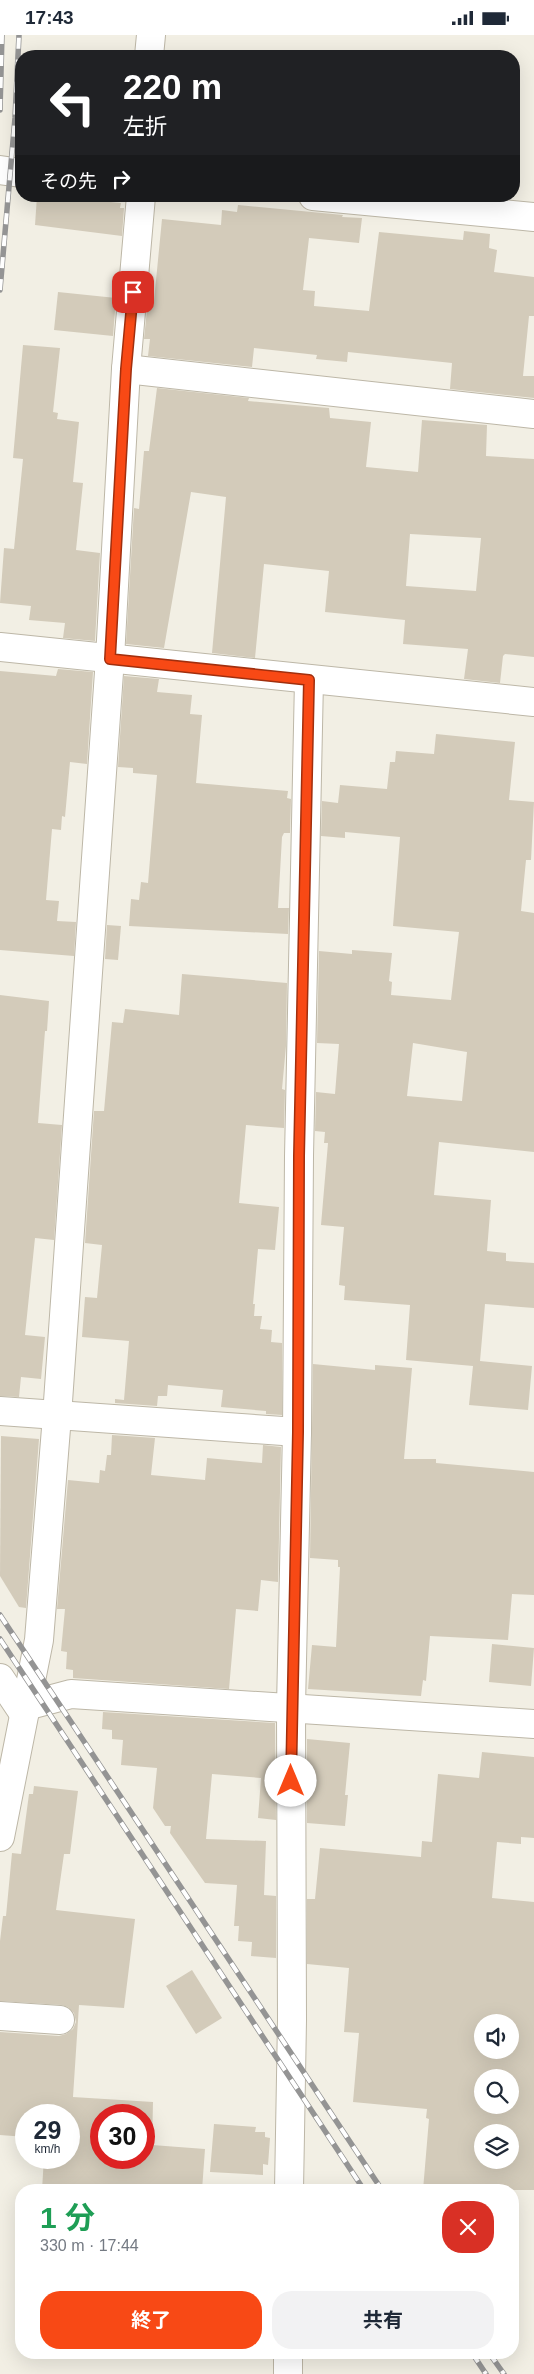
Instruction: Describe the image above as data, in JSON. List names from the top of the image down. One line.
{"page":{"status":"17:43","turn":["220 m","左折"],"then":"その先","speed":"29 km/h","limit":"30","heading":["1 分","330 m · 17:44"],"buttons":["終了","共有"]}}
